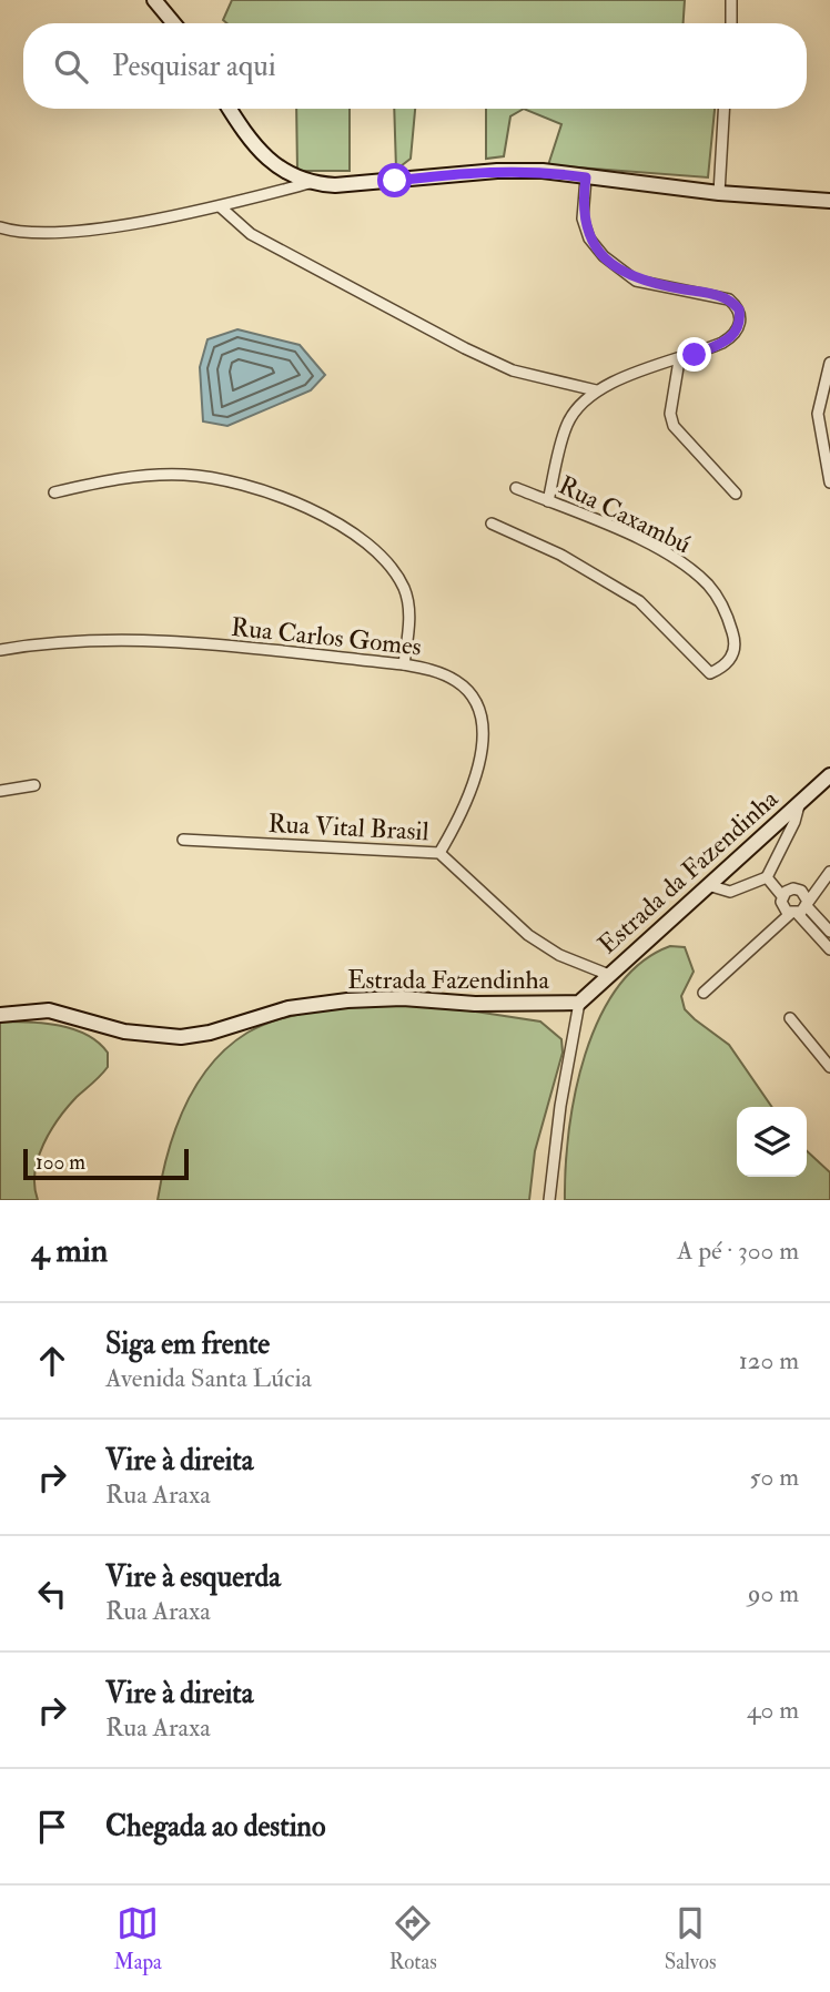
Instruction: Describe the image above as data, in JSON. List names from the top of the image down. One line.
{"streets":{"street":["Rua Caxambú","Rua Carlos Gomes","Rua Vital Brasil","Estrada da Fazendinha","Estrada Fazendinha"]},"crossings":[["Rua Carlos Gomes","Rua Vital Brasil"],["Rua Vital Brasil","Estrada da Fazendinha"],["Estrada da Fazendinha","Estrada Fazendinha"]],"scale_bar":"100 m","page":{"search":"Pesquisar aqui","scale":"100 m","heading":["4 min","A pé · 300 m"],"list":[["Siga em frente","Avenida Santa Lúcia","120 m"],["Vire à direita","Rua Araxa","50 m"],["Vire à esquerda","Rua Araxa","90 m"],["Vire à direita","Rua Araxa","40 m"],"Chegada ao destino"],"nav":["Mapa","Rotas","Salvos"]}}
